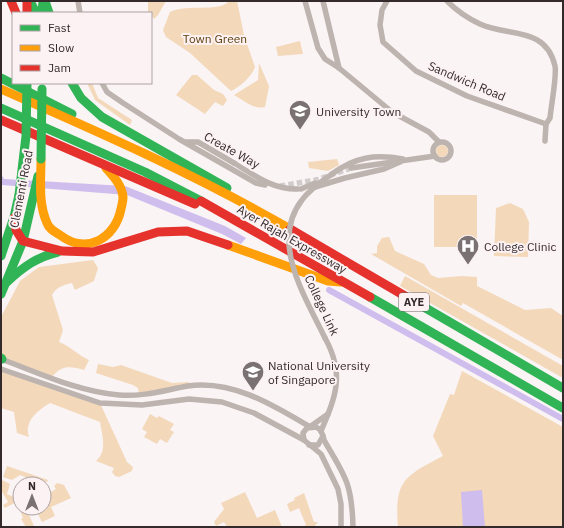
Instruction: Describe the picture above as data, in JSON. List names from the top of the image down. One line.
{"streets":{"main road":["Clementi Road","Ayer Rajah Expressway","AYE"],"street":["Sandwich Road","Create Way","College Link"]},"crossings":[["Create Way","College Link"]],"parks":["Town Green"],"places":{"school or university":["University Town","National University of Singapore"],"hospital":["College Clinic"]},"legend":["Fast","Slow","Jam"],"north":"top"}
